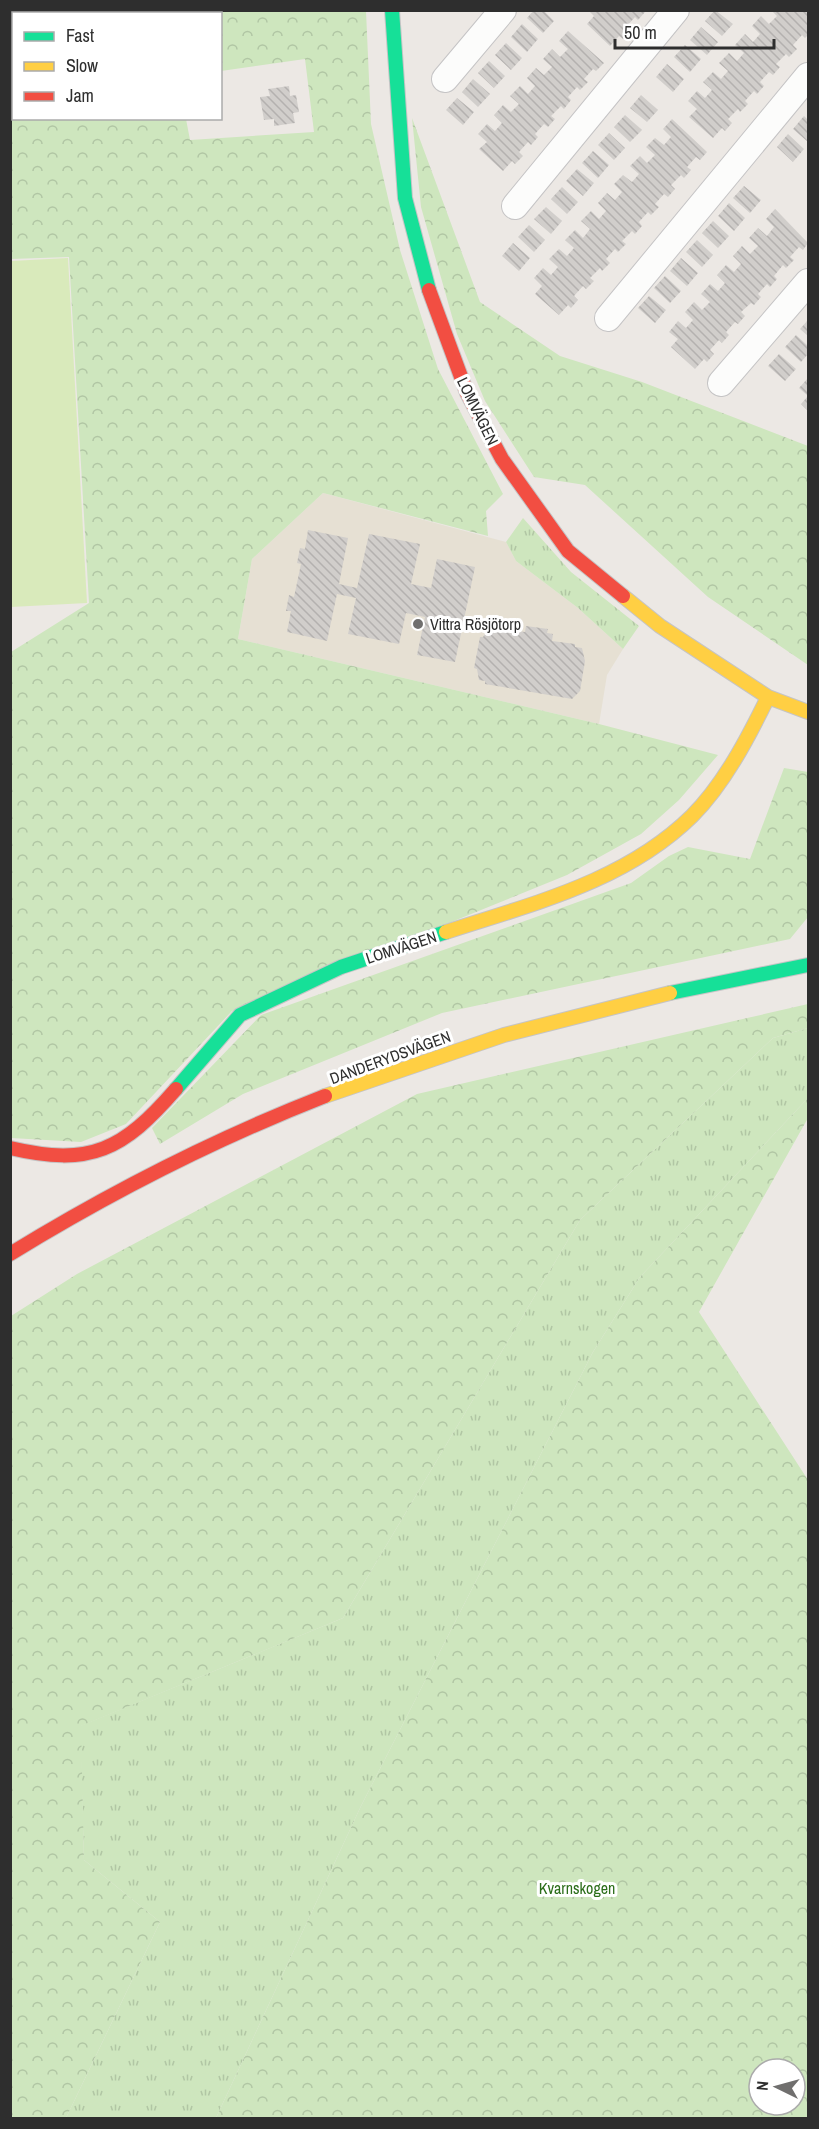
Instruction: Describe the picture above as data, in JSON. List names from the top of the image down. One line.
{"streets":{"street":["LOMVÄGEN","DANDERYDSVÄGEN"]},"parks":["Kvarnskogen"],"places":["Vittra Rösjötorp"],"legend":["Fast","Slow","Jam"],"scale_bar":"50 m","north":"left"}
